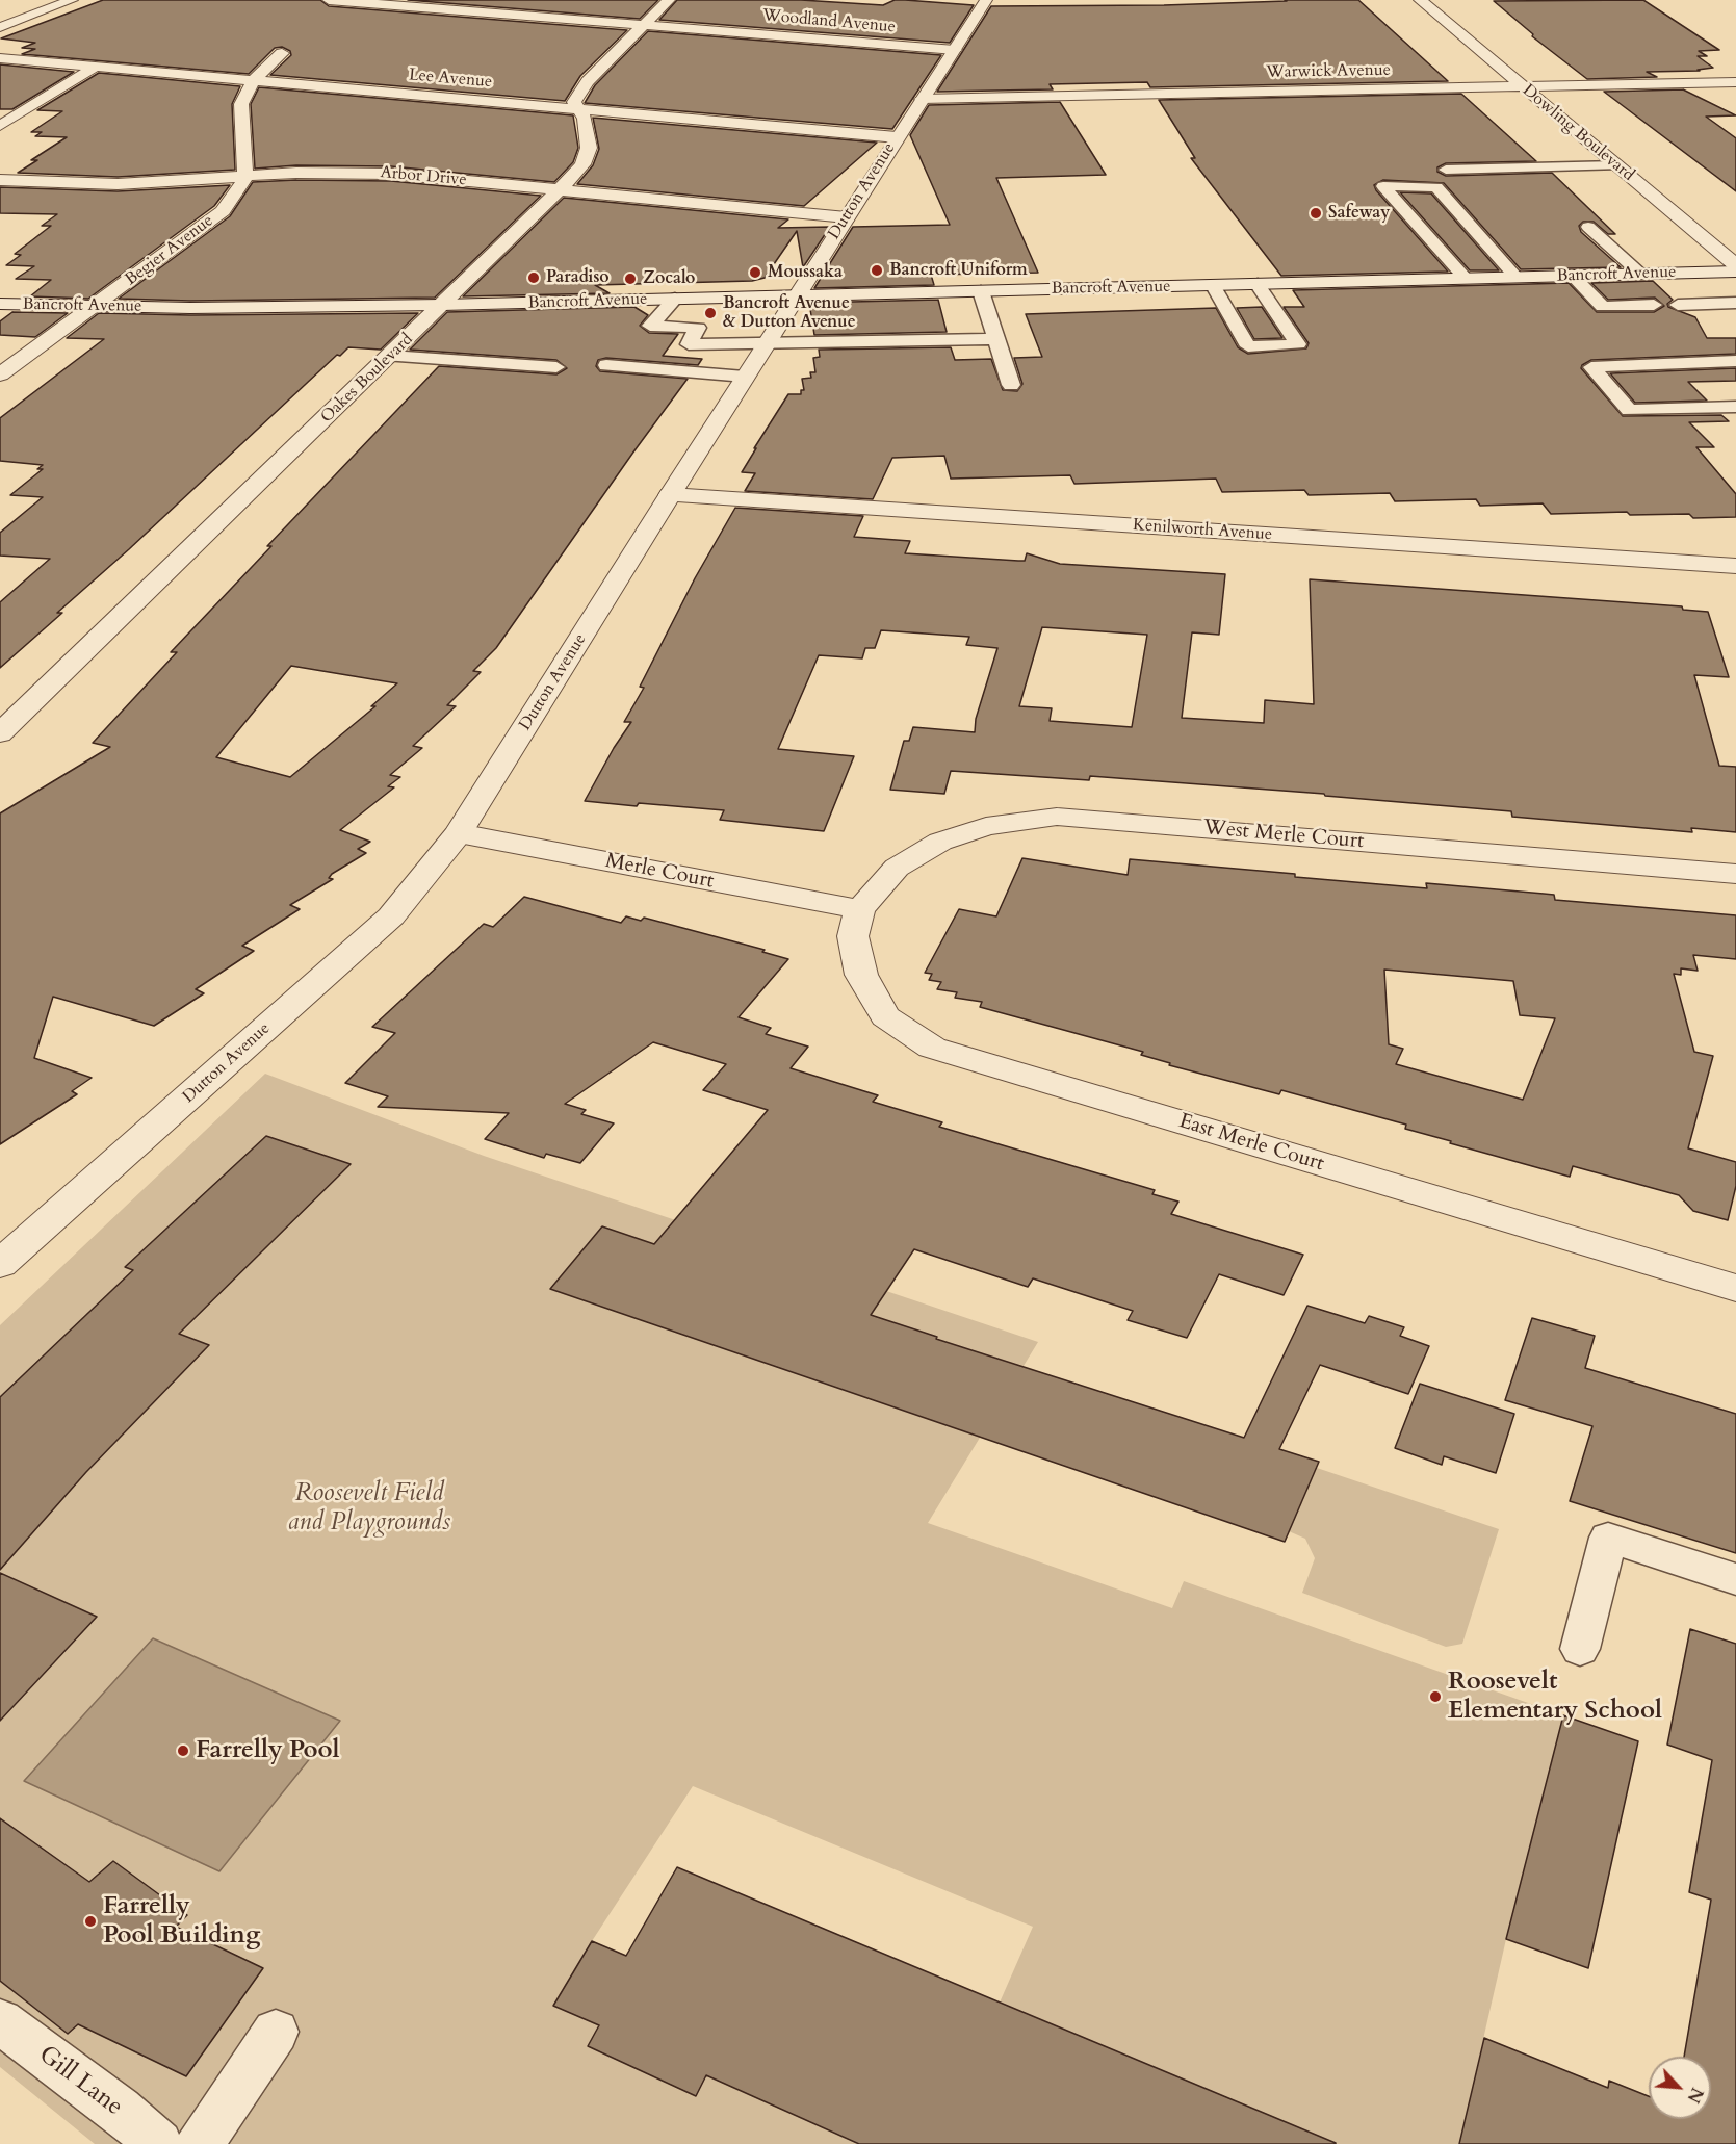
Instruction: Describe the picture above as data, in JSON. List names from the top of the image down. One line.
{"streets":{"street":["Woodland Avenue","Warwick Avenue","Lee Avenue","Dowling Boulevard","Arbor Drive","Dutton Avenue","Begier Avenue","Bancroft Avenue","Oakes Boulevard","Kenilworth Avenue","West Merle Court","Merle Court","East Merle Court"],"lane":["Gill Lane"]},"crossings":[["Woodland Avenue","Dutton Avenue"],["Warwick Avenue","Dowling Boulevard"],["Warwick Avenue","Dutton Avenue"],["Lee Avenue","Dutton Avenue"],["Lee Avenue","Oakes Boulevard"],["Arbor Drive","Dutton Avenue"],["Arbor Drive","Begier Avenue"],["Arbor Drive","Oakes Boulevard"],["Dutton Avenue","Bancroft Avenue"],["Dutton Avenue","Kenilworth Avenue"],["Dutton Avenue","Merle Court"],["Begier Avenue","Bancroft Avenue"],["Bancroft Avenue","Oakes Boulevard"],["West Merle Court","Merle Court"],["West Merle Court","East Merle Court"],["Merle Court","East Merle Court"]],"parks":["Roosevelt Field and Playgrounds"],"places":["Safeway","Bancroft Uniform","Moussaka","Paradiso","Zocalo","Bancroft Avenue & Dutton Avenue","Roosevelt Elementary School","Farrelly Pool","Farrelly Pool Building"],"north":"bottom right"}
